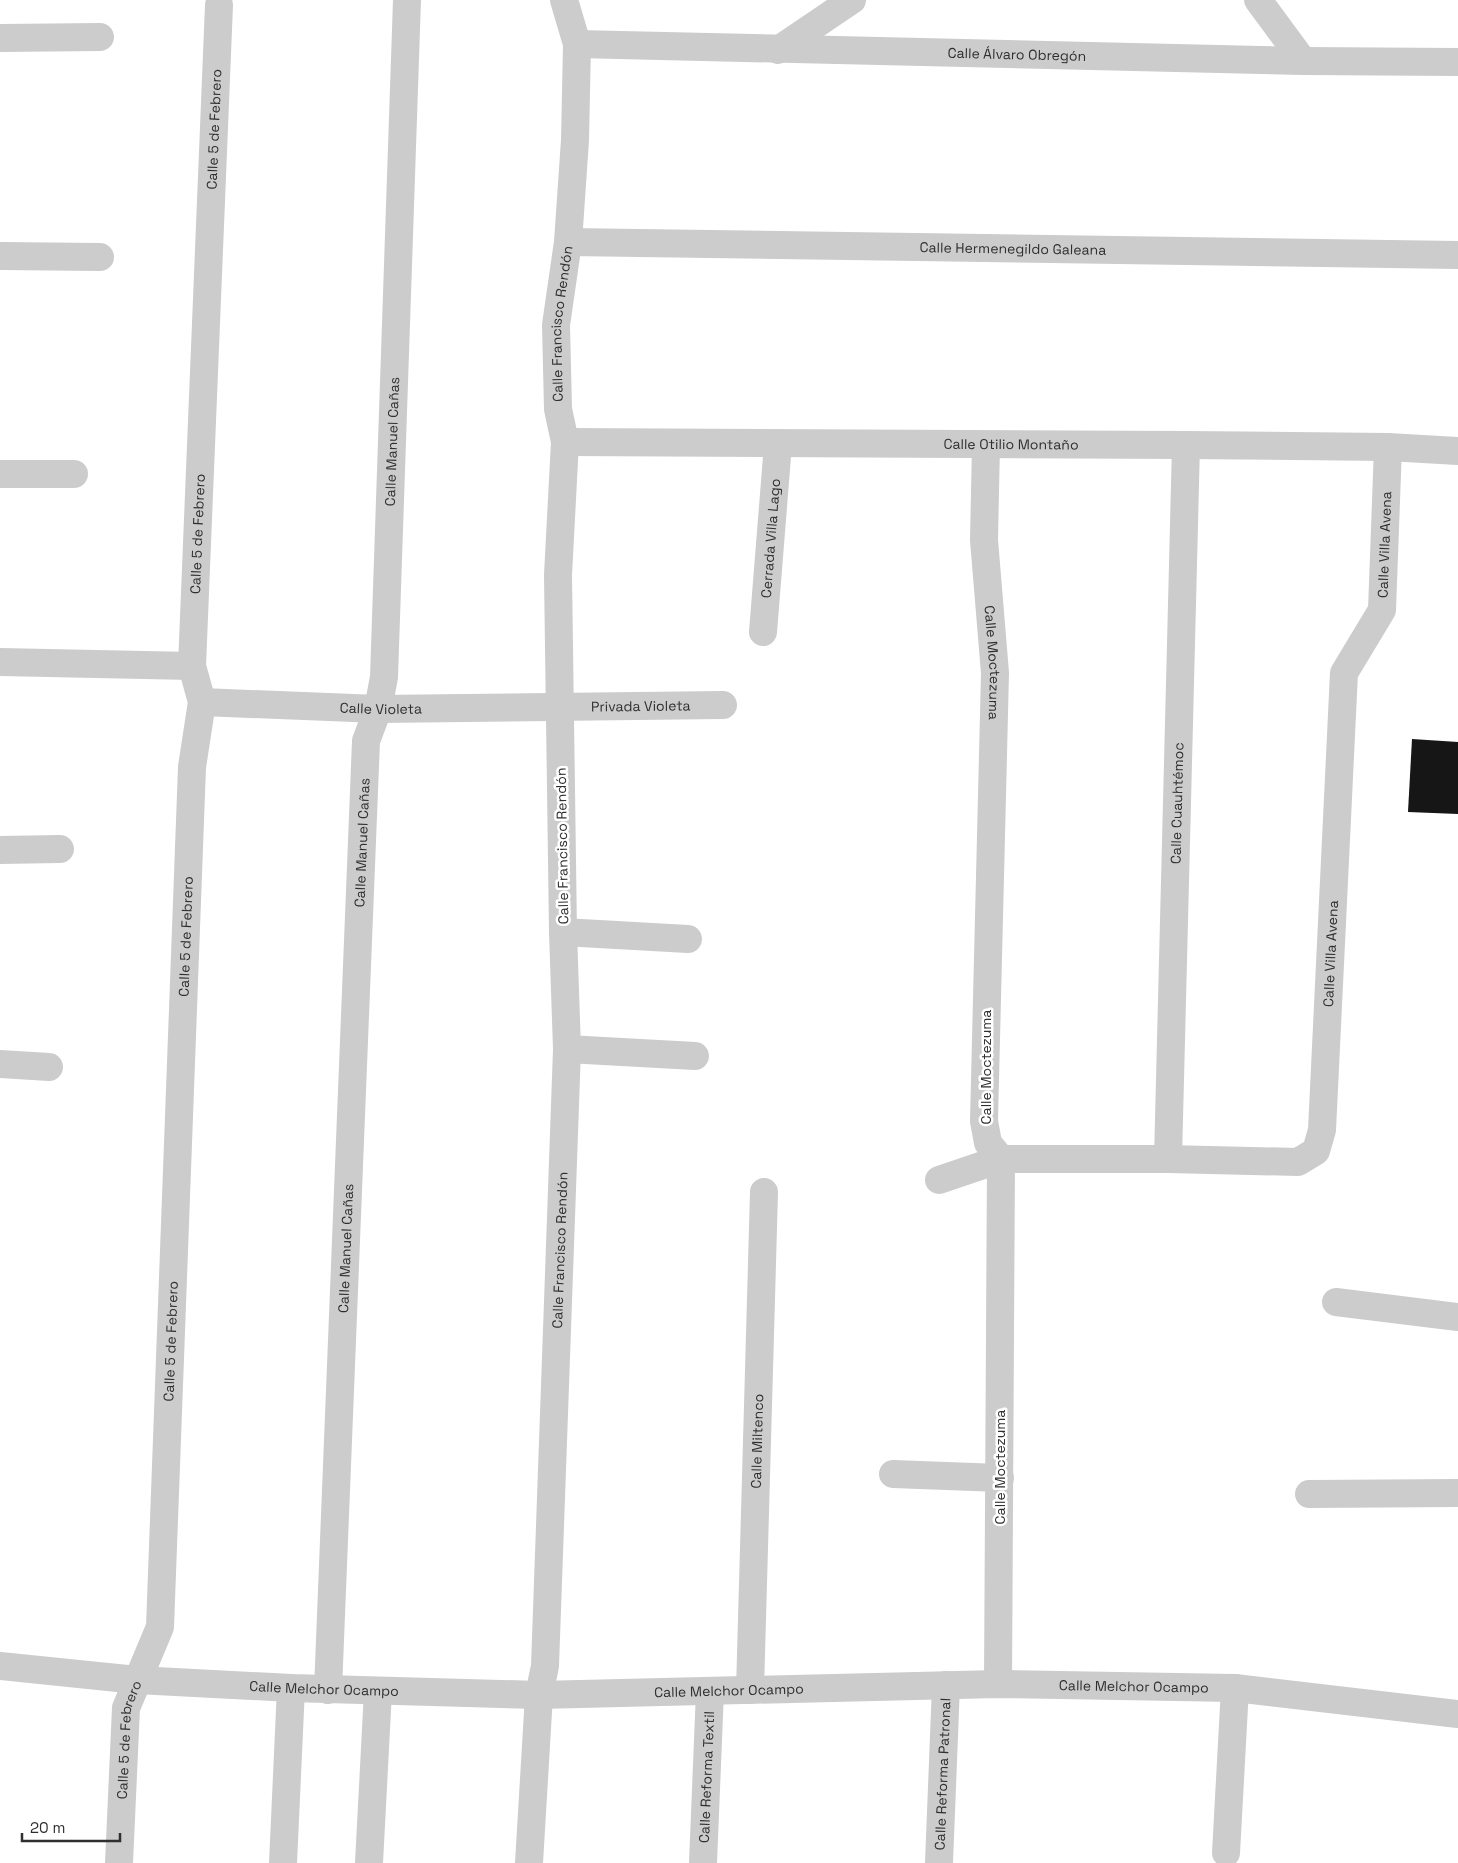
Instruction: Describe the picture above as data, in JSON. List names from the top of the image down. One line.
{"streets":{"street":["Calle Álvaro Obregón","Calle 5 de Febrero","Calle Hermenegildo Galeana","Calle Francisco Rendón","Calle Manuel Cañas","Calle Otilio Montaño","Cerrada Villa Lago","Calle Villa Avena","Calle Moctezuma","Privada Violeta","Calle Violeta","Calle Cuauhtémoc","Calle Miltenco","Calle Melchor Ocampo","Calle Reforma Patronal","Calle Reforma Textil"]},"crossings":[["Calle Álvaro Obregón","Calle Francisco Rendón"],["Calle 5 de Febrero","Calle Violeta"],["Calle 5 de Febrero","Calle Melchor Ocampo"],["Calle Hermenegildo Galeana","Calle Francisco Rendón"],["Calle Francisco Rendón","Calle Otilio Montaño"],["Calle Francisco Rendón","Privada Violeta"],["Calle Francisco Rendón","Calle Violeta"],["Calle Francisco Rendón","Calle Melchor Ocampo"],["Calle Manuel Cañas","Calle Violeta"],["Calle Manuel Cañas","Calle Melchor Ocampo"],["Calle Otilio Montaño","Cerrada Villa Lago"],["Calle Otilio Montaño","Calle Villa Avena"],["Calle Otilio Montaño","Calle Moctezuma"],["Calle Otilio Montaño","Calle Cuauhtémoc"],["Calle Villa Avena","Calle Moctezuma"],["Calle Villa Avena","Calle Cuauhtémoc"],["Calle Moctezuma","Calle Melchor Ocampo"],["Privada Violeta","Calle Violeta"],["Calle Miltenco","Calle Melchor Ocampo"],["Calle Melchor Ocampo","Calle Reforma Patronal"],["Calle Melchor Ocampo","Calle Reforma Textil"]],"scale_bar":"20 m"}
